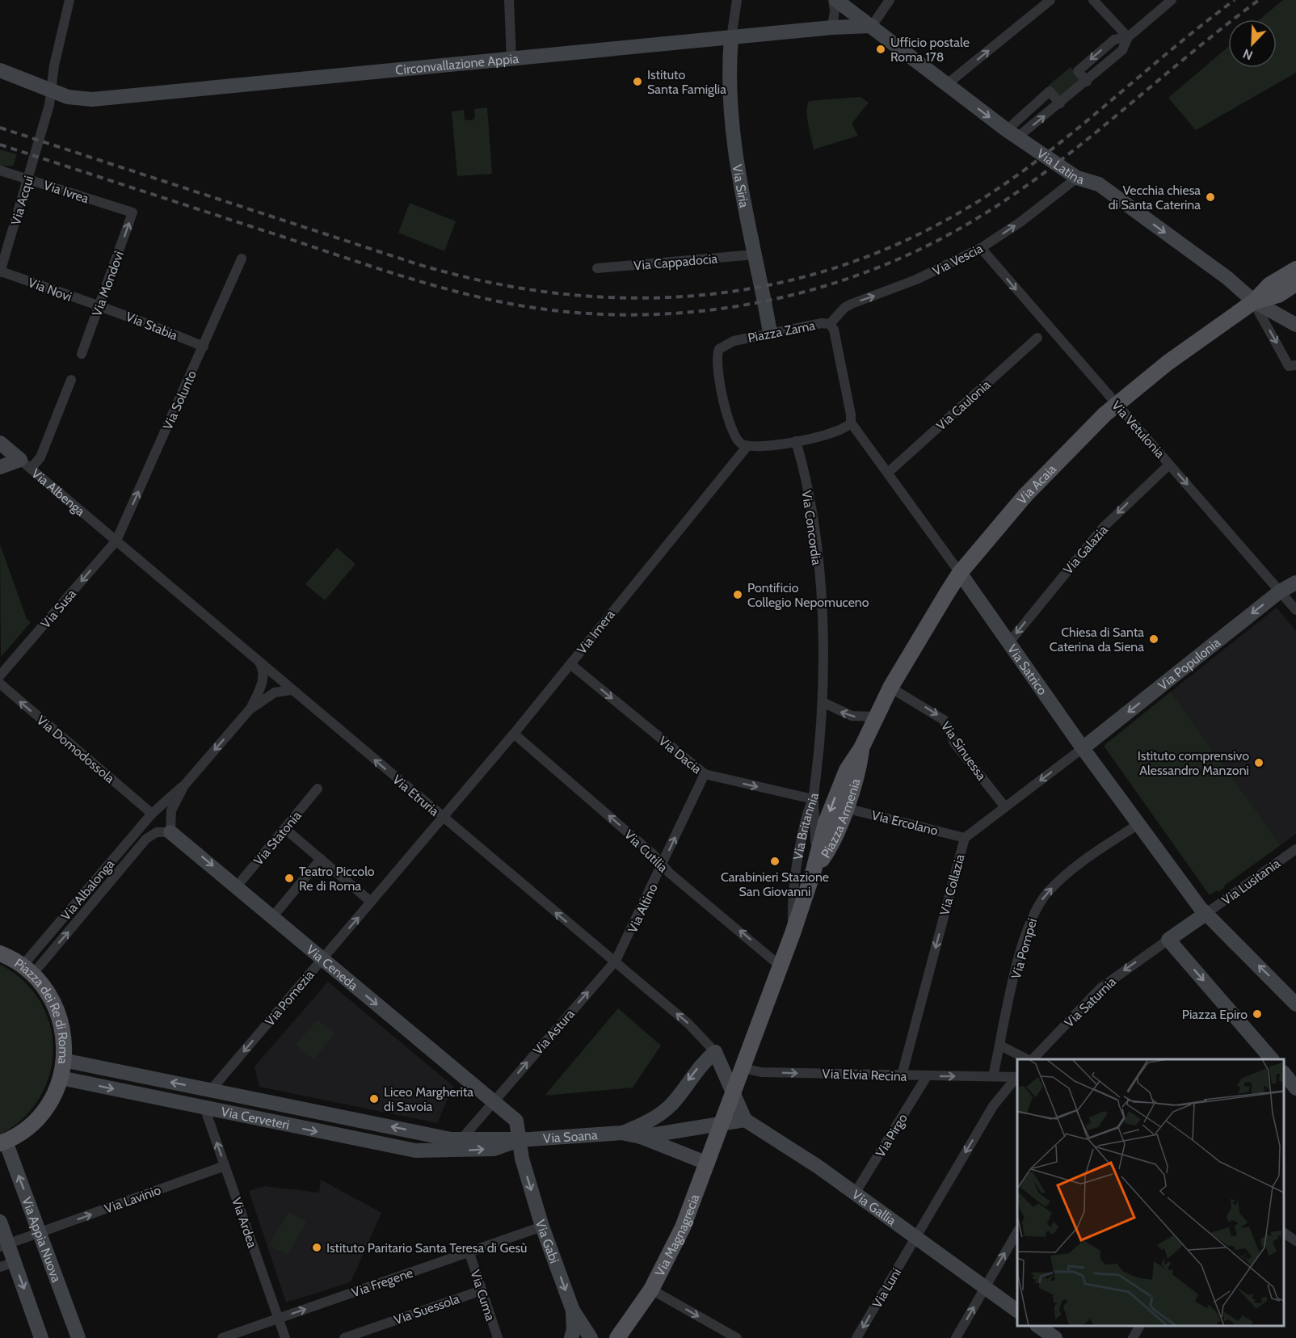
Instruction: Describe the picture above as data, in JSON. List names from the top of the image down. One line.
{"streets":{"main road":["Via Acaia","Piazza Armenia","Via Britannia","Piazza dei Re di Roma","Via Magnagrecia"],"street":["Circonvallazione Appia","Via Latina","Via Siria","Via Ivrea","Via Acqui","Via Vescia","Via Cappadocia","Via Mondovì","Via Novi","Via Stabia","Piazza Zama","Via Solunto","Via Caulonia","Via Vetulonia","Via Albenga","Via Concordia","Via Galazia","Via Susa","Via Imera","Via Populonia","Via Satrico","Via Domodossola","Via Sinuessa","Via Dacia","Via Etruria","Via Ercolano","Via Statonia","Via Cutilia","Via Lusitania","Via Collazia","Via Albalonga","Via Altino","Via Pompei","Via Ceneda","Via Pomezia","Via Saturnia","Via Astura","Via Elvia Recina","Via Cerveteri","Via Pirgo","Via Soana","Via Lavinio","Via Gallia","Via Ardea","Via Appia Nuova","Via Gabi","Via Fregene","Via Luni","Via Cuma","Via Suessola"]},"crossings":[["Circonvallazione Appia","Via Latina"],["Circonvallazione Appia","Via Siria"],["Circonvallazione Appia","Via Acqui"],["Via Latina","Via Vescia"],["Via Latina","Via Acaia"],["Via Siria","Via Vescia"],["Via Siria","Via Cappadocia"],["Via Siria","Piazza Zama"],["Via Siria","Via Concordia"],["Via Siria","Via Imera"],["Via Siria","Via Satrico"],["Via Ivrea","Via Acqui"],["Via Ivrea","Via Mondovì"],["Via Acqui","Via Novi"],["Via Vescia","Piazza Zama"],["Via Vescia","Via Vetulonia"],["Via Vescia","Via Concordia"],["Via Vescia","Via Imera"],["Via Vescia","Via Satrico"],["Via Mondovì","Via Novi"],["Via Mondovì","Via Stabia"],["Via Novi","Via Stabia"],["Via Stabia","Via Solunto"],["Piazza Zama","Via Concordia"],["Piazza Zama","Via Imera"],["Piazza Zama","Via Satrico"],["Via Solunto","Via Albenga"],["Via Solunto","Via Susa"],["Via Solunto","Via Etruria"],["Via Caulonia","Via Satrico"],["Via Vetulonia","Via Acaia"],["Via Vetulonia","Via Galazia"],["Via Vetulonia","Via Populonia"],["Via Acaia","Via Satrico"],["Via Acaia","Via Sinuessa"],["Via Acaia","Piazza Armenia"],["Via Albenga","Via Susa"],["Via Albenga","Via Etruria"],["Via Concordia","Via Imera"],["Via Concordia","Via Satrico"],["Via Galazia","Via Satrico"],["Via Susa","Via Etruria"],["Via Imera","Via Satrico"],["Via Imera","Via Dacia"],["Via Imera","Via Etruria"],["Via Imera","Via Cutilia"],["Via Imera","Via Pomezia"],["Via Populonia","Via Satrico"],["Via Populonia","Via Collazia"],["Via Satrico","Via Lusitania"],["Via Satrico","Via Collazia"],["Via Satrico","Via Pompei"],["Via Domodossola","Via Albalonga"],["Via Sinuessa","Via Collazia"],["Via Dacia","Via Britannia"],["Via Dacia","Via Altino"],["Via Etruria","Via Albalonga"],["Via Etruria","Via Altino"],["Via Etruria","Via Pomezia"],["Via Etruria","Via Astura"],["Piazza Armenia","Via Ercolano"],["Piazza Armenia","Via Britannia"],["Via Ercolano","Via Collazia"],["Via Statonia","Via Ceneda"],["Via Britannia","Via Cutilia"],["Via Britannia","Via Elvia Recina"],["Via Britannia","Via Magnagrecia"],["Via Cutilia","Via Altino"],["Via Collazia","Via Elvia Recina"],["Via Albalonga","Via Ceneda"],["Via Albalonga","Piazza dei Re di Roma"],["Via Altino","Via Astura"],["Via Pompei","Via Elvia Recina"],["Via Ceneda","Via Pomezia"],["Via Ceneda","Via Astura"],["Via Ceneda","Via Cerveteri"],["Via Ceneda","Via Soana"],["Via Ceneda","Via Gabi"],["Via Pomezia","Via Cerveteri"],["Piazza dei Re di Roma","Via Cerveteri"],["Piazza dei Re di Roma","Via Appia Nuova"],["Via Astura","Via Cerveteri"],["Via Elvia Recina","Via Pirgo"],["Via Cerveteri","Via Soana"],["Via Cerveteri","Via Ardea"],["Via Cerveteri","Via Gabi"],["Via Pirgo","Via Gallia"],["Via Soana","Via Gabi"],["Via Lavinio","Via Ardea"],["Via Lavinio","Via Appia Nuova"],["Via Gallia","Via Luni"],["Via Ardea","Via Fregene"],["Via Gabi","Via Fregene"],["Via Fregene","Via Cuma"],["Via Cuma","Via Suessola"]],"one_way":["Via Latina","Via Vescia","Via Mondovì","Via Solunto","Via Vetulonia","Via Galazia","Via Susa","Via Populonia","Via Domodossola","Via Sinuessa","Via Dacia","Via Etruria","Via Cutilia","Via Collazia","Via Altino","Via Pompei","Via Ceneda","Via Saturnia","Via Astura","Via Elvia Recina","Via Lavinio","Via Appia Nuova","Via Gabi","Via Fregene"],"places":["Ufficio postale Roma 178","Istituto Santa Famiglia","Vecchia chiesa di Santa Caterina","Pontificio Collegio Nepomuceno","Chiesa di Santa Caterina da Siena","Istituto comprensivo Alessandro Manzoni","Carabinieri Stazione San Giovanni","Teatro Piccolo Re di Roma","Piazza Epiro","Liceo Margherita di Savoia","Istituto Paritario Santa Teresa di Gesù"],"north":"bottom left"}
